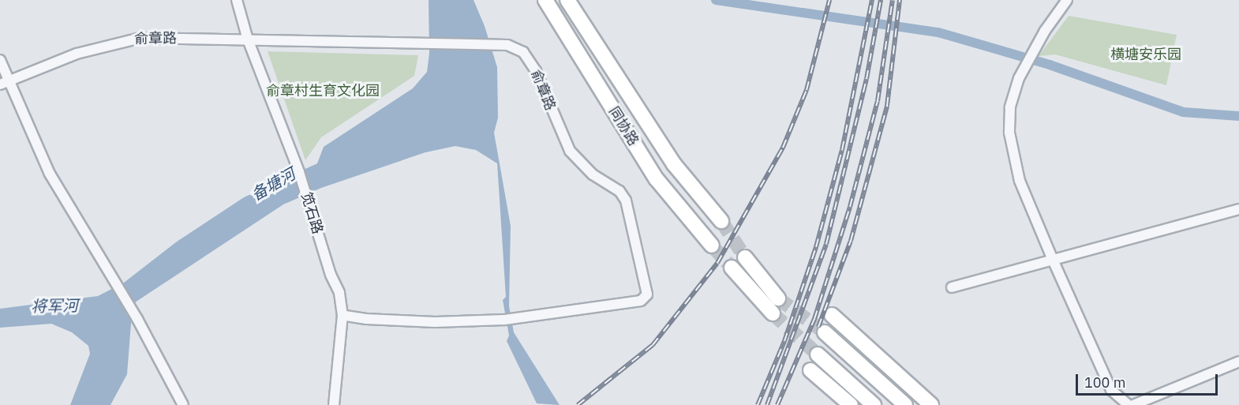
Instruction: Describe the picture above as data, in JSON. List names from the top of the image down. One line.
{"streets":{"main road":["同协路"],"street":["俞章路","笕石路"]},"crossings":[["俞章路","笕石路"]],"water":["备塘河","将军河"],"parks":["横塘安乐园","俞章村生育文化园"],"scale_bar":"100 m"}
